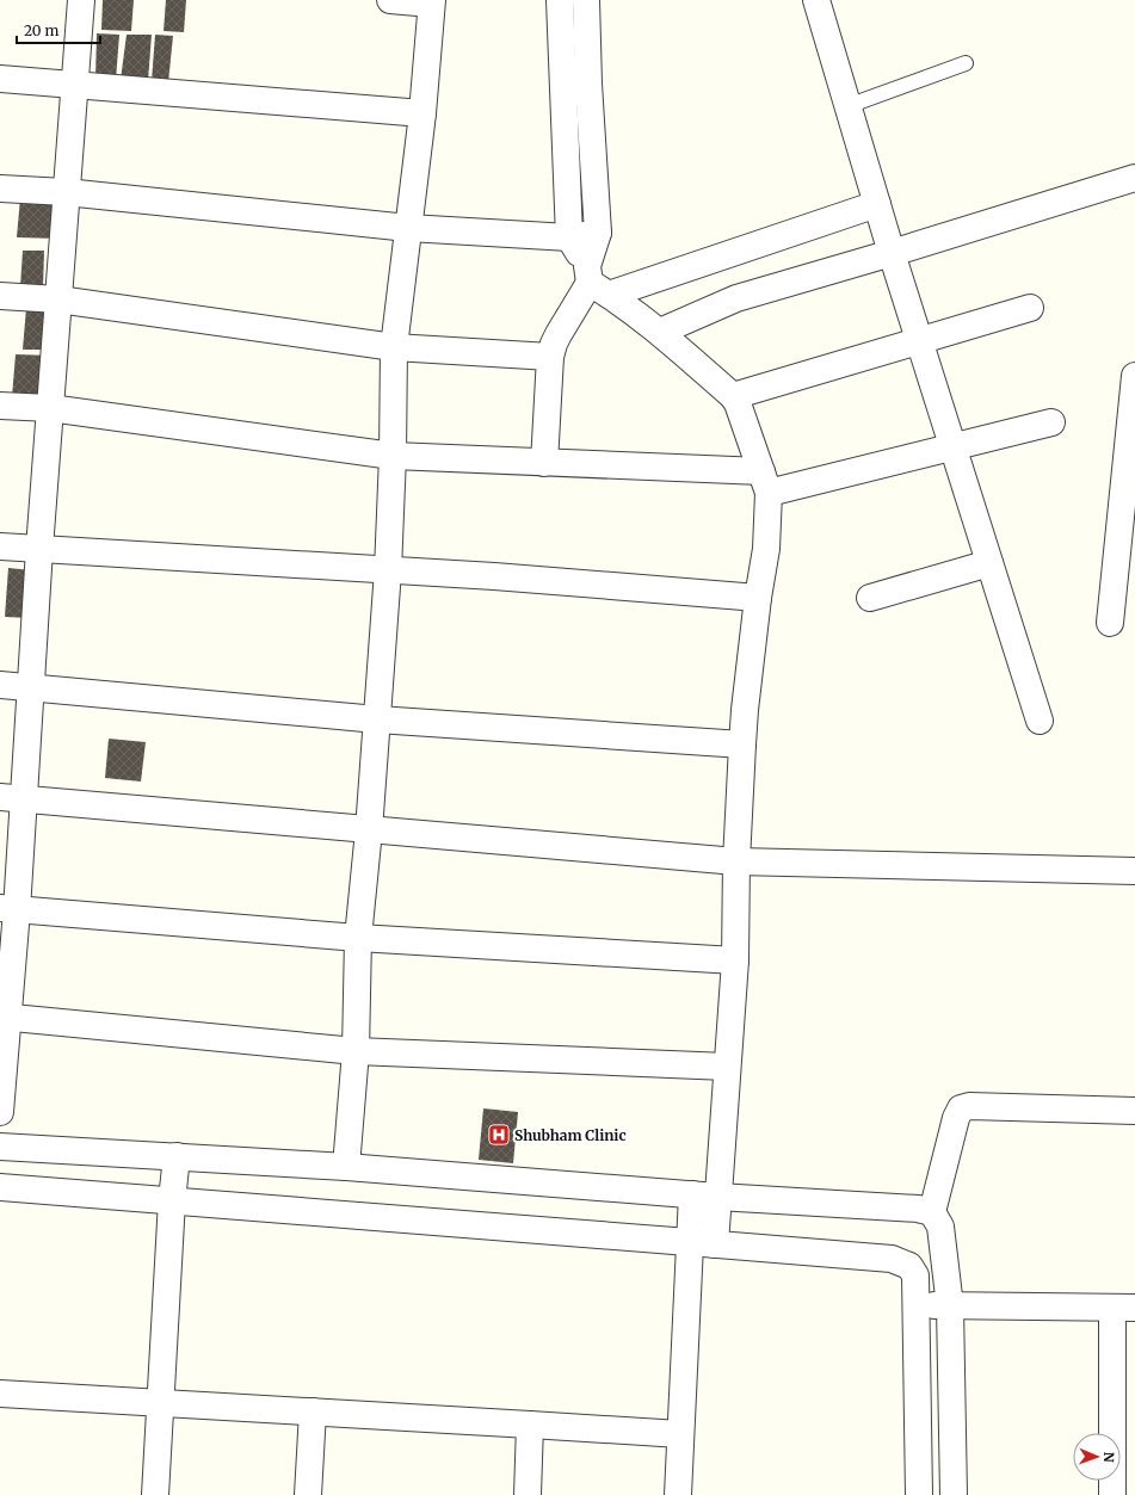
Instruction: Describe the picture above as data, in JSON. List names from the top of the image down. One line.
{"places":{"hospital":["Shubham Clinic"]},"scale_bar":"20 m","north":"right"}
